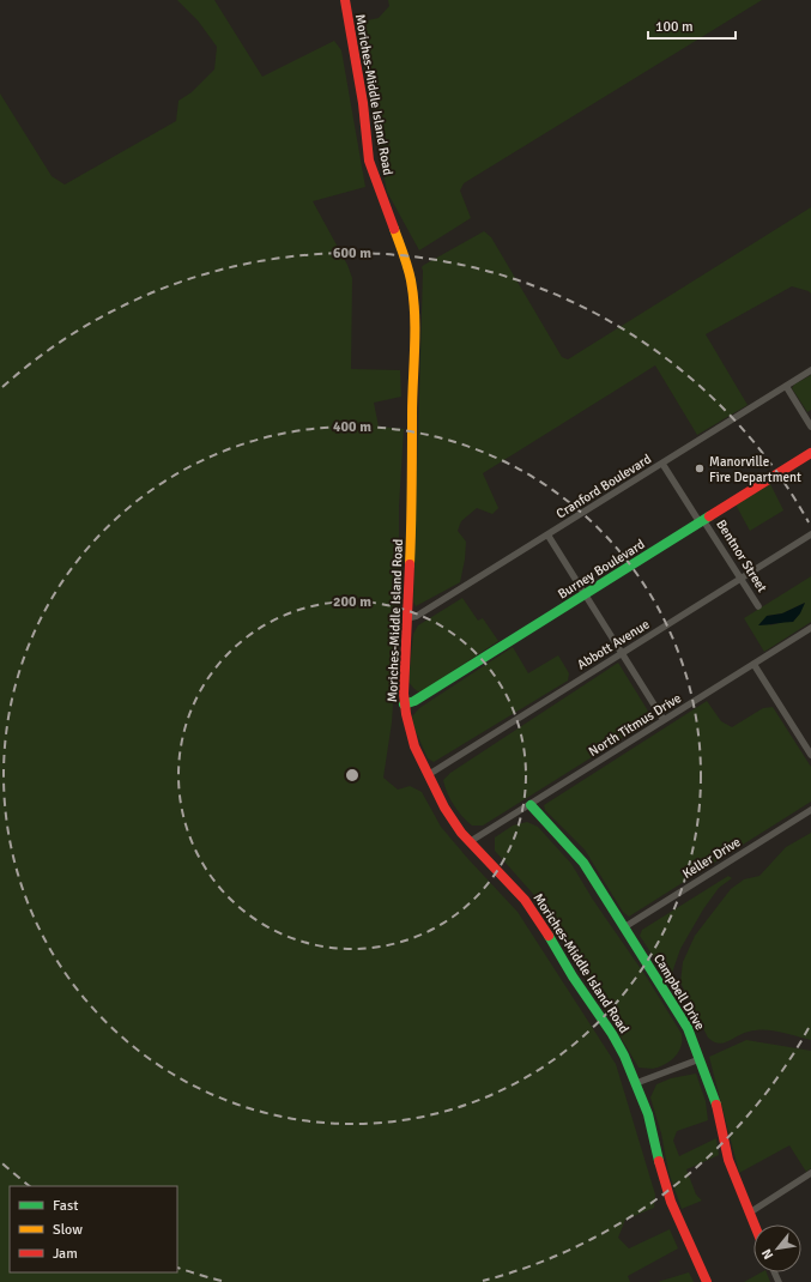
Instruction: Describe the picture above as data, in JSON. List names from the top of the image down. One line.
{"streets":{"main road":["Moriches-Middle Island Road","Burney Boulevard","Campbell Drive"],"street":["Cranford Boulevard","Bentnor Street","Abbott Avenue","North Titmus Drive","Keller Drive"]},"crossings":[["Moriches-Middle Island Road","Cranford Boulevard"],["Moriches-Middle Island Road","Burney Boulevard"],["Moriches-Middle Island Road","Abbott Avenue"],["Moriches-Middle Island Road","North Titmus Drive"],["Cranford Boulevard","Bentnor Street"],["Bentnor Street","Burney Boulevard"],["Bentnor Street","Abbott Avenue"],["North Titmus Drive","Campbell Drive"],["Keller Drive","Campbell Drive"]],"places":["Manorville Fire Department"],"legend":["Fast","Slow","Jam"],"scale_bar":"100 m","north":"bottom left","rings":["600 m","400 m","200 m"]}
